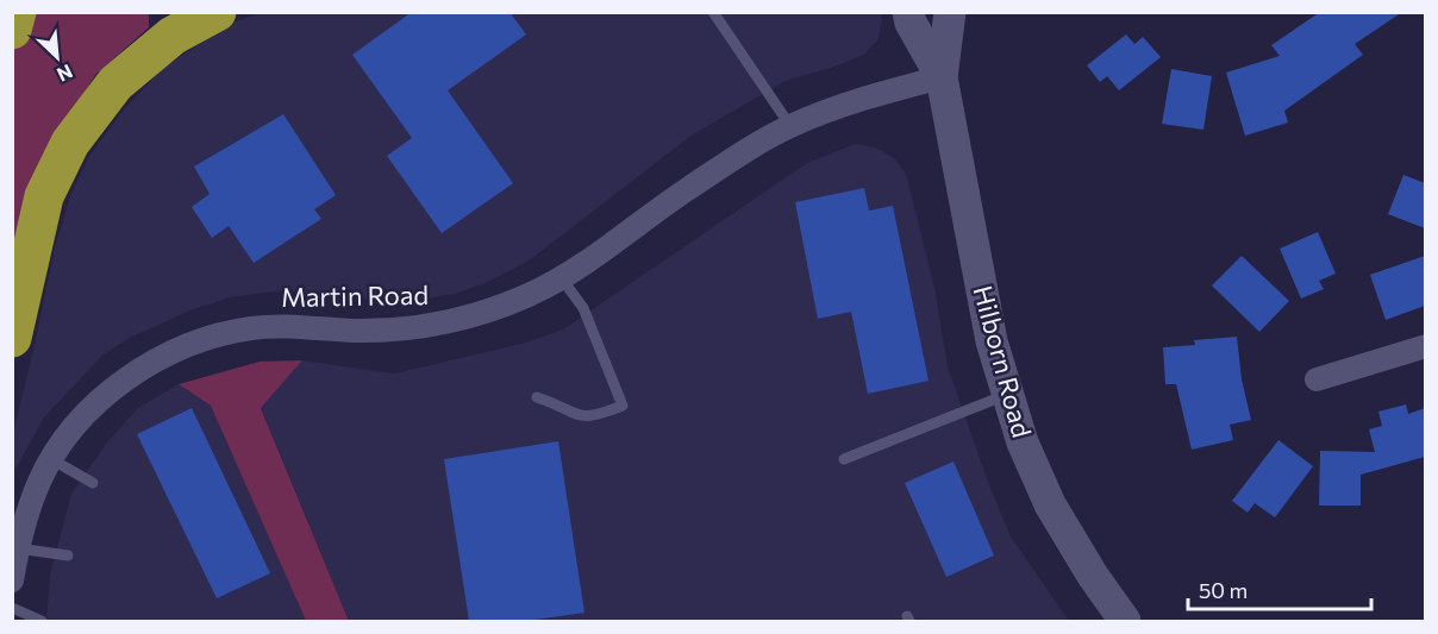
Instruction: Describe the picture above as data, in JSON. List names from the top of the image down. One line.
{"streets":{"street":["Martin Road","Hilborn Road"]},"crossings":[["Martin Road","Hilborn Road"]],"scale_bar":"50 m","north":"bottom right"}
